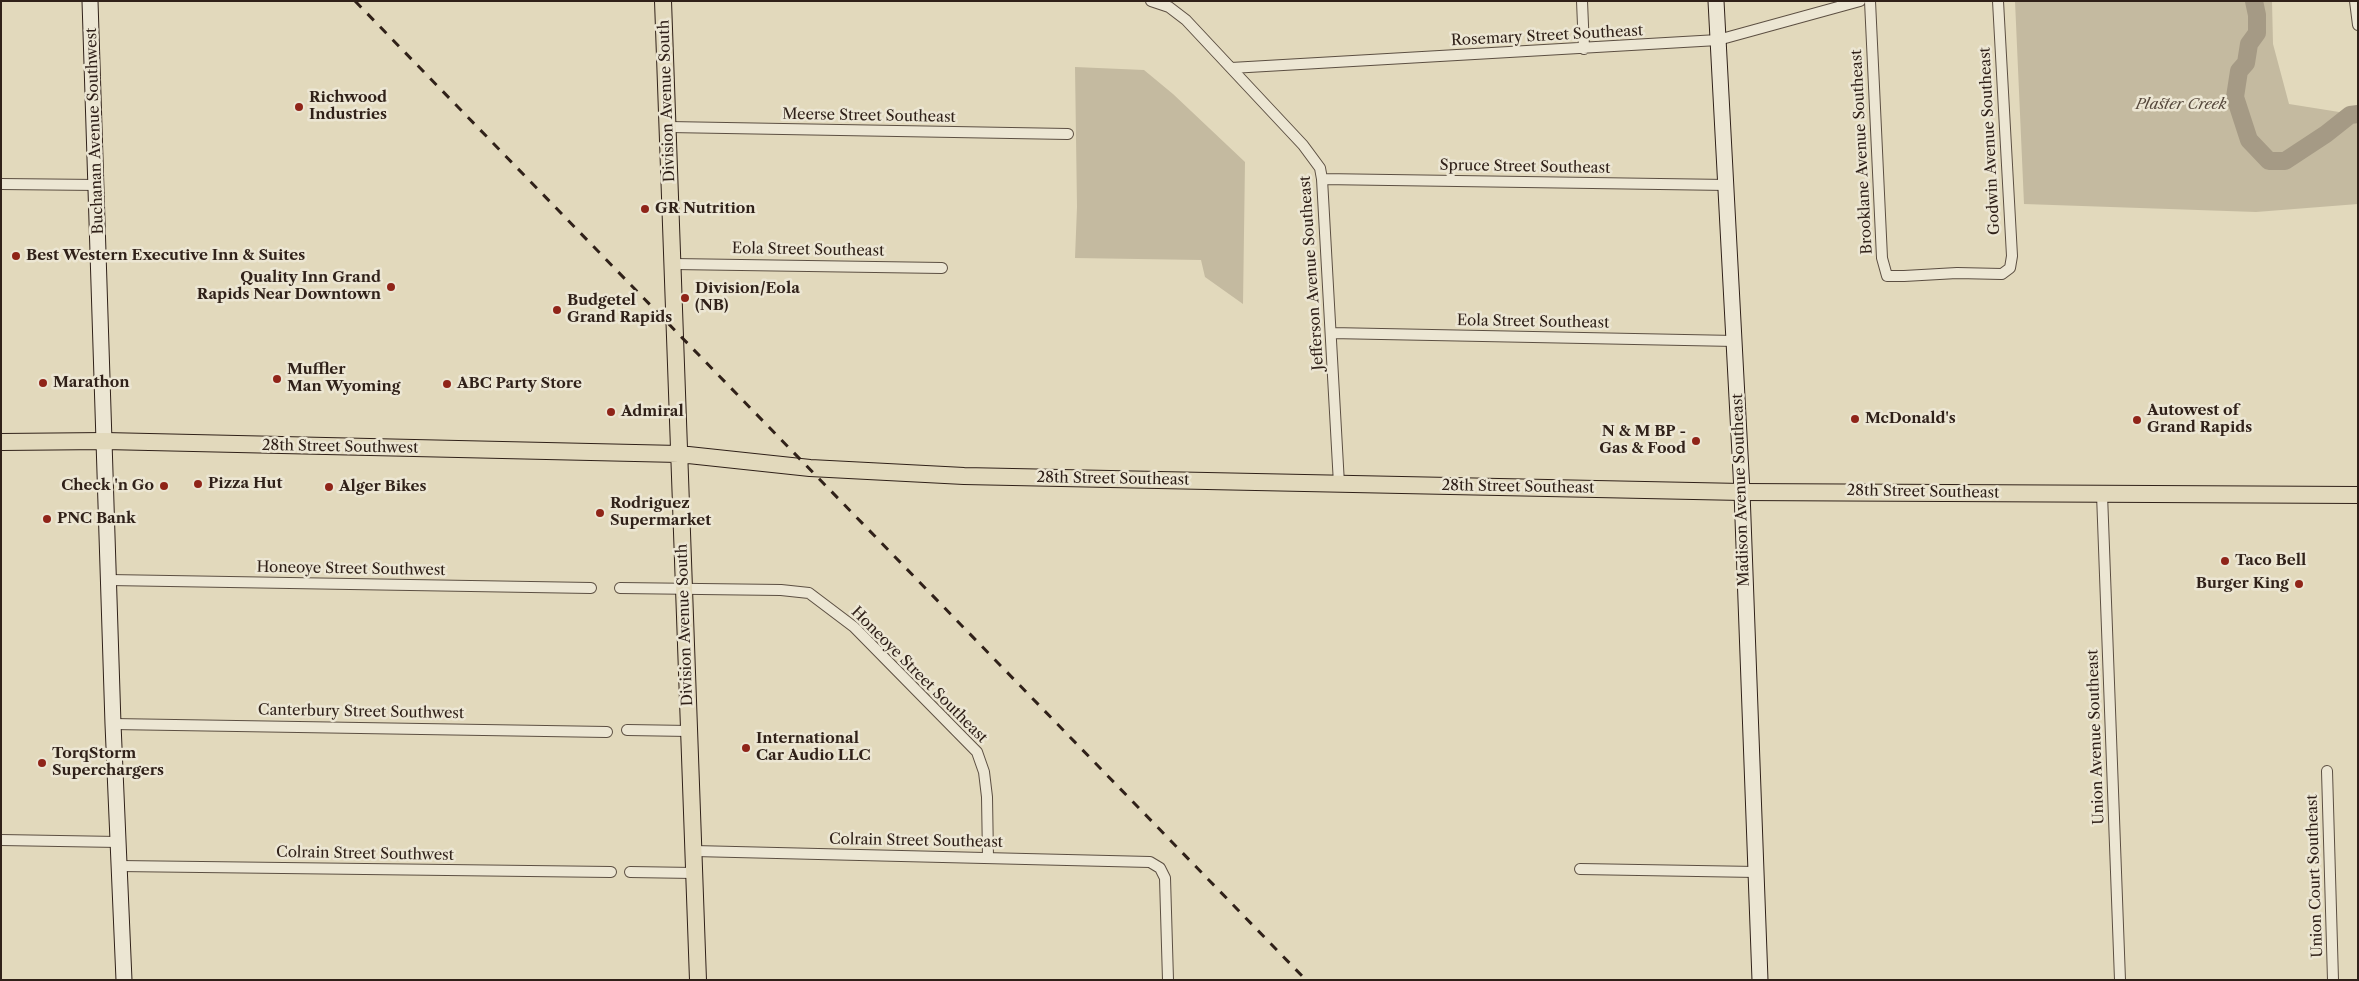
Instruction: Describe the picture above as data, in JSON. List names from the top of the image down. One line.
{"streets":{"main road":["Division Avenue South","28th Street Southwest","28th Street Southeast"],"street":["Rosemary Street Southeast","Meerse Street Southeast","Buchanan Avenue Southwest","Godwin Avenue Southeast","Brooklane Avenue Southeast","Spruce Street Southeast","Eola Street Southeast","Jefferson Avenue Southeast","Madison Avenue Southeast","Honeoye Street Southwest","Honeoye Street Southeast","Canterbury Street Southwest","Union Avenue Southeast","Colrain Street Southeast","Colrain Street Southwest","Union Court Southeast"]},"crossings":[["Rosemary Street Southeast","Jefferson Avenue Southeast"],["Rosemary Street Southeast","Madison Avenue Southeast"],["Division Avenue South","Meerse Street Southeast"],["Division Avenue South","Eola Street Southeast"],["Division Avenue South","28th Street Southwest"],["Division Avenue South","28th Street Southeast"],["Division Avenue South","Honeoye Street Southeast"],["Division Avenue South","Colrain Street Southeast"],["Buchanan Avenue Southwest","28th Street Southwest"],["Buchanan Avenue Southwest","Honeoye Street Southwest"],["Buchanan Avenue Southwest","Canterbury Street Southwest"],["Buchanan Avenue Southwest","Colrain Street Southwest"],["Godwin Avenue Southeast","Brooklane Avenue Southeast"],["Spruce Street Southeast","Jefferson Avenue Southeast"],["Spruce Street Southeast","Madison Avenue Southeast"],["Eola Street Southeast","Jefferson Avenue Southeast"],["Eola Street Southeast","Madison Avenue Southeast"],["Jefferson Avenue Southeast","28th Street Southeast"],["28th Street Southwest","28th Street Southeast"],["28th Street Southeast","Madison Avenue Southeast"],["28th Street Southeast","Union Avenue Southeast"],["Honeoye Street Southeast","Colrain Street Southeast"]],"parks":["Plaster Creek"],"places":["Richwood Industries","GR Nutrition","Best Western Executive Inn & Suites","Quality Inn Grand Rapids Near Downtown","Division/Eola (NB)","Budgetel Grand Rapids","Muffler Man Wyoming","Marathon","ABC Party Store","Admiral","McDonald's","Autowest of Grand Rapids","N & M BP - Gas & Food","Pizza Hut","Check 'n Go","Alger Bikes","Rodriguez Supermarket","PNC Bank","Taco Bell","Burger King","International Car Audio LLC","TorqStorm Superchargers"]}
